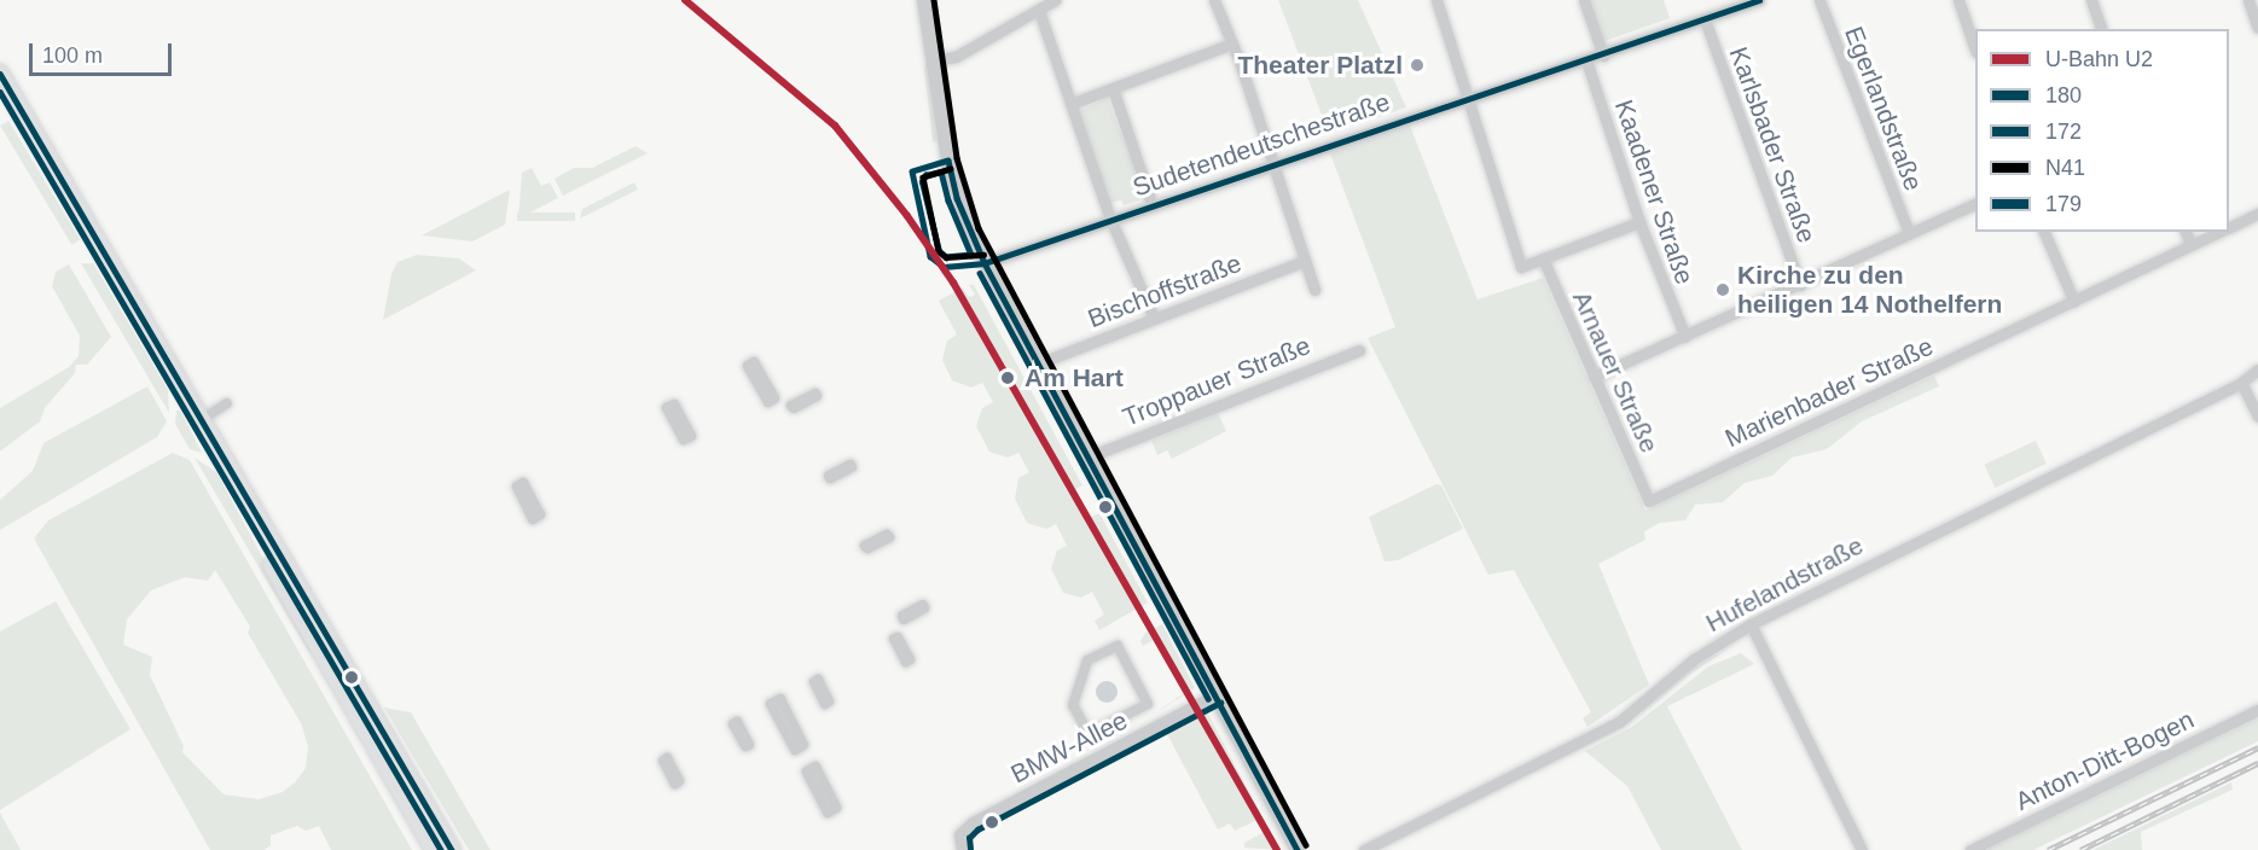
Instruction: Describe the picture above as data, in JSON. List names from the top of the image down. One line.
{"streets":{"street":["Egerlandstraße","Sudetendeutschestraße","Karlsbader Straße","Kaadener Straße","Bischoffstraße","Arnauer Straße","Troppauer Straße","Marienbader Straße","Hufelandstraße","BMW-Allee","Anton-Ditt-Bogen"]},"crossings":[["Sudetendeutschestraße","Karlsbader Straße"],["Sudetendeutschestraße","Kaadener Straße"],["Arnauer Straße","Marienbader Straße"]],"places":["Theater Platzl","Kirche zu den heiligen 14 Nothelfern","Am Hart"],"lines":["metro line U2","transit line 180","transit line N41","transit line 179","transit line 172"],"legend":["U-Bahn U2","180","172","N41","179"],"scale_bar":"100 m"}
